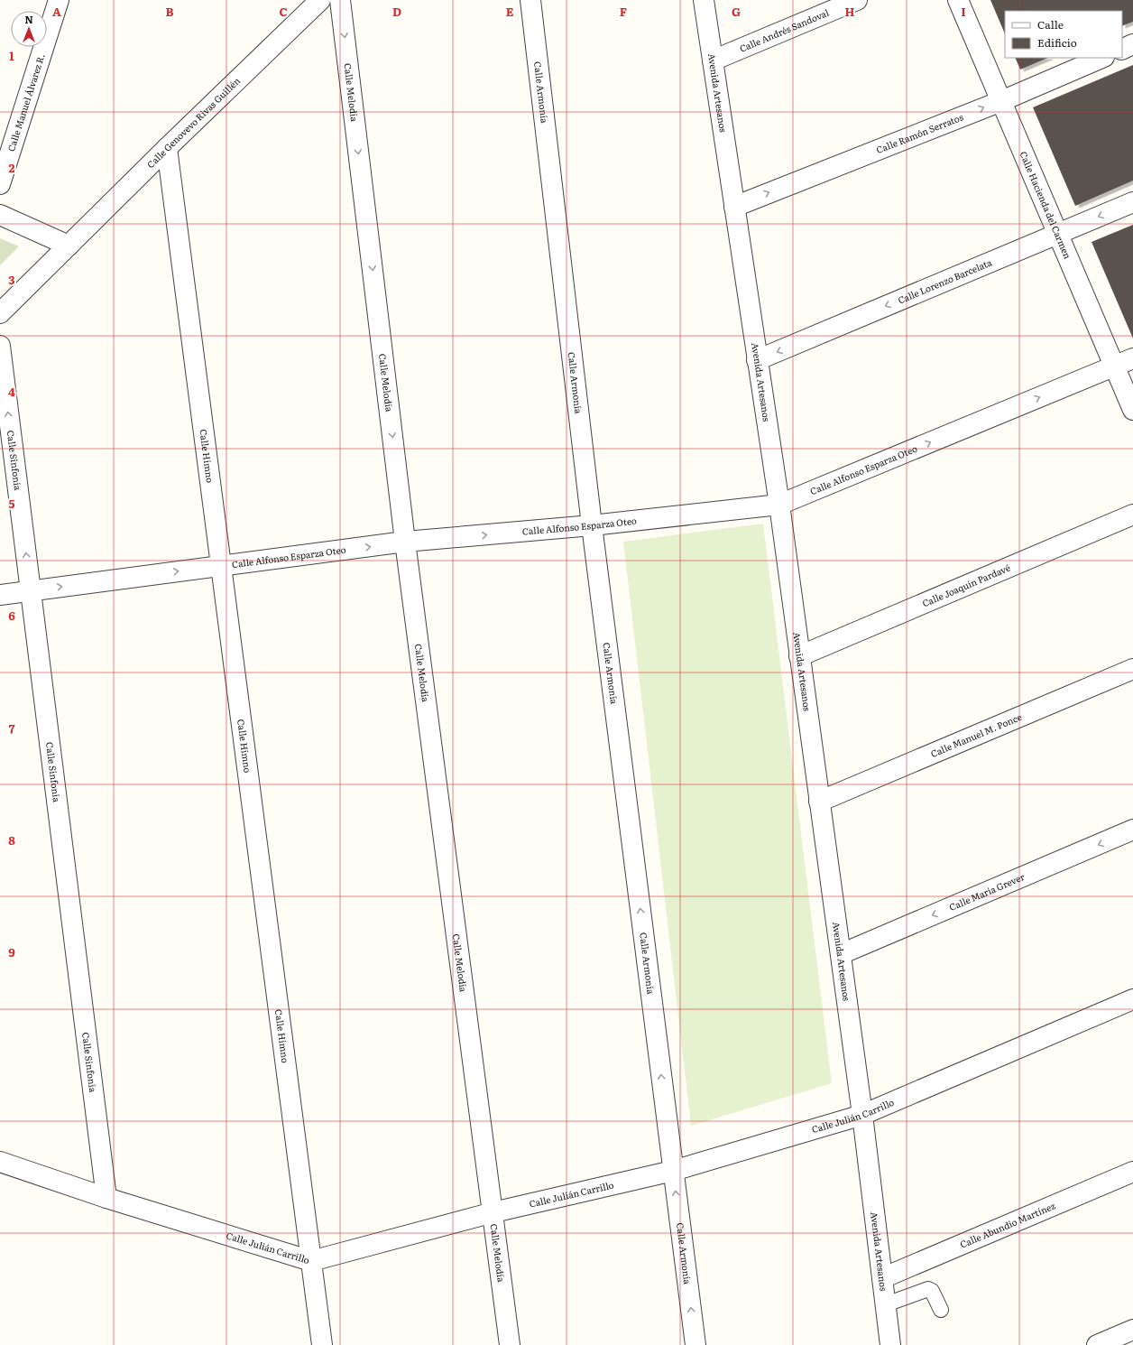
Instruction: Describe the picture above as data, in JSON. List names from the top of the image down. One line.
{"streets":{"street":["Calle Andrés Sandoval","Calle Melodía","Calle Armonía","Avenida Artesanos","Calle Manuel Álvarez R.","Calle Genovevo Rivas Guillén","Calle Ramón Serratos","Calle Hacienda del Carmen","Calle Lorenzo Barcelata","Calle Himno","Calle Sinfonía","Calle Alfonso Esparza Oteo","Calle Joaquín Pardavé","Calle Manuel M. Ponce","Calle María Grever","Calle Julián Carrillo","Calle Abundio Martínez"]},"crossings":[["Calle Andrés Sandoval","Avenida Artesanos"],["Calle Melodía","Calle Alfonso Esparza Oteo"],["Calle Melodía","Calle Julián Carrillo"],["Calle Armonía","Calle Alfonso Esparza Oteo"],["Calle Armonía","Calle Julián Carrillo"],["Avenida Artesanos","Calle Ramón Serratos"],["Avenida Artesanos","Calle Lorenzo Barcelata"],["Avenida Artesanos","Calle Alfonso Esparza Oteo"],["Avenida Artesanos","Calle Joaquín Pardavé"],["Avenida Artesanos","Calle Manuel M. Ponce"],["Avenida Artesanos","Calle María Grever"],["Avenida Artesanos","Calle Julián Carrillo"],["Avenida Artesanos","Calle Abundio Martínez"],["Calle Genovevo Rivas Guillén","Calle Himno"],["Calle Ramón Serratos","Calle Hacienda del Carmen"],["Calle Hacienda del Carmen","Calle Lorenzo Barcelata"],["Calle Hacienda del Carmen","Calle Alfonso Esparza Oteo"],["Calle Himno","Calle Alfonso Esparza Oteo"],["Calle Himno","Calle Julián Carrillo"],["Calle Sinfonía","Calle Alfonso Esparza Oteo"],["Calle Sinfonía","Calle Julián Carrillo"]],"one_way":["Calle Melodía","Calle Armonía","Calle Ramón Serratos","Calle Lorenzo Barcelata","Calle Alfonso Esparza Oteo","Calle María Grever"],"legend":["Calle","Edificio"],"north":"top","grid":{"columns":["A","B","C","D","E","F","G","H","I"],"rows":["1","2","3","4","5","6","7","8","9"]}}
